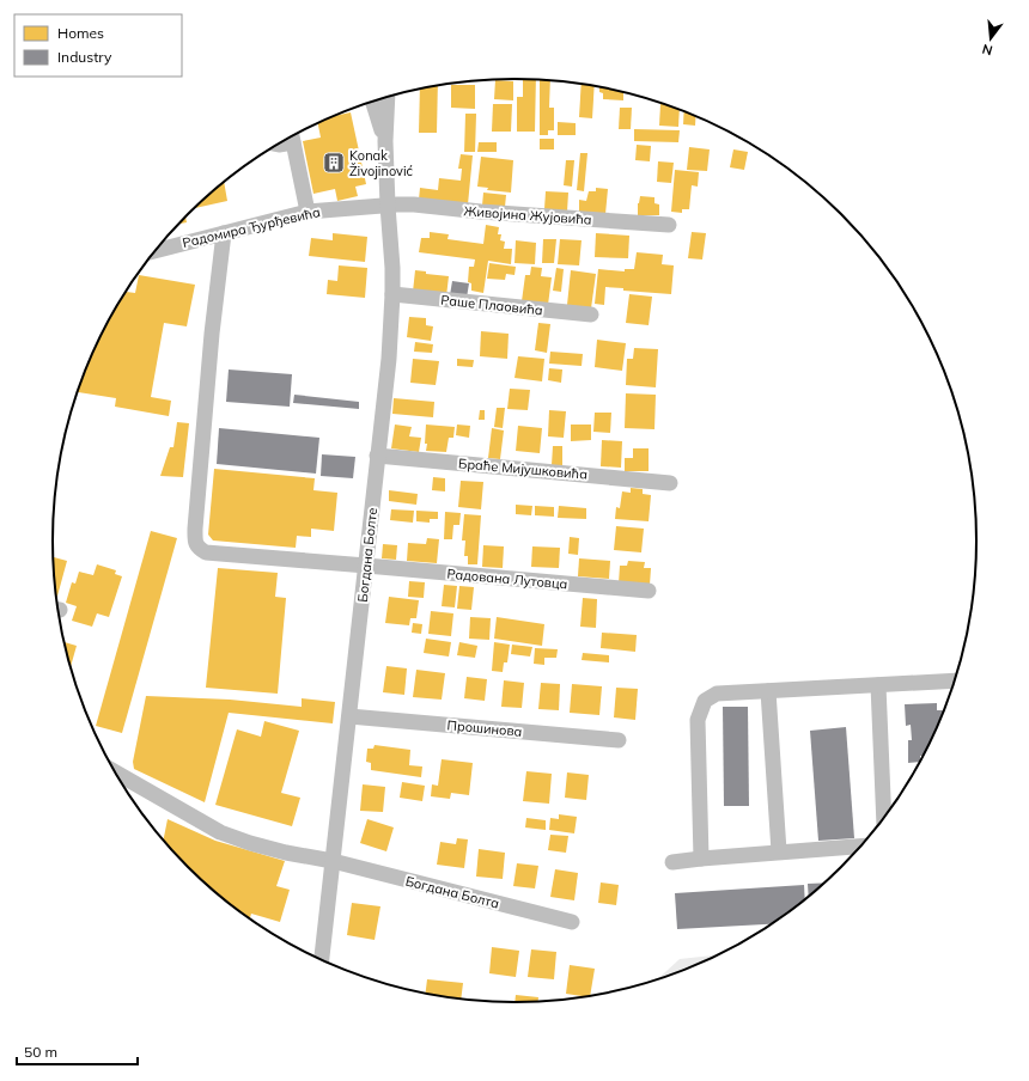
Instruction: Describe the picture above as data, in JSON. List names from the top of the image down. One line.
{"streets":{"street":["Живојина Жујовића","Радомира Ђурђевића","Раше Плаовића","Браће Мијушковића","Богдана Болте","Радована Лутовца","Прошинова","Богдана Болта"]},"crossings":[["Живојина Жујовића","Радомира Ђурђевића"],["Живојина Жујовића","Богдана Болте"],["Радомира Ђурђевића","Богдана Болте"],["Радомира Ђурђевића","Радована Лутовца"],["Раше Плаовића","Богдана Болте"],["Браће Мијушковића","Богдана Болте"],["Богдана Болте","Радована Лутовца"],["Богдана Болте","Прошинова"],["Богдана Болте","Богдана Болта"]],"places":{"building":["Konak Živojinović"]},"legend":["Homes","Industry"],"scale_bar":"50 m","north":"bottom"}
